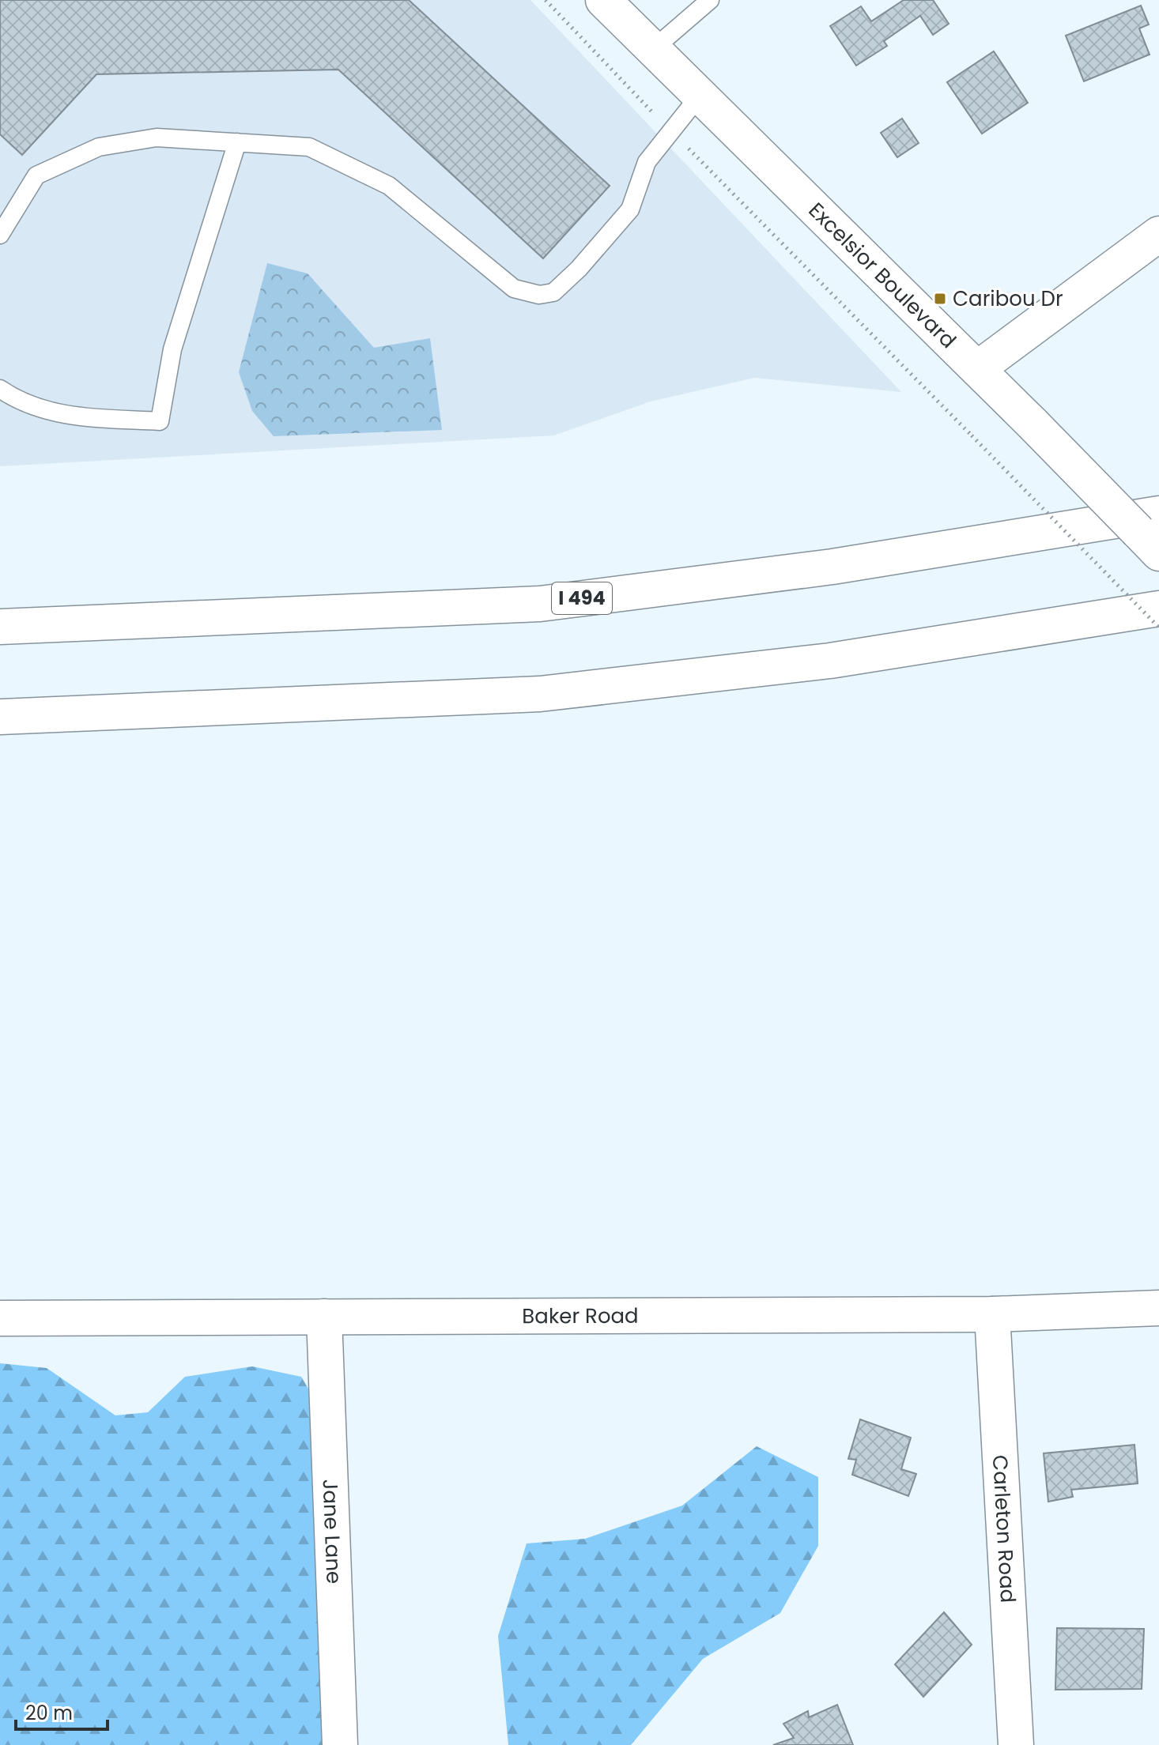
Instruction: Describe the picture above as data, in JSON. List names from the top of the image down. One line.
{"streets":{"main road":["Excelsior Boulevard","I 494","Baker Road","Carleton Road","Jane Lane"]},"crossings":[["Baker Road","Carleton Road"],["Baker Road","Jane Lane"]],"places":{"transit":["Caribou Dr"]},"scale_bar":"20 m"}
